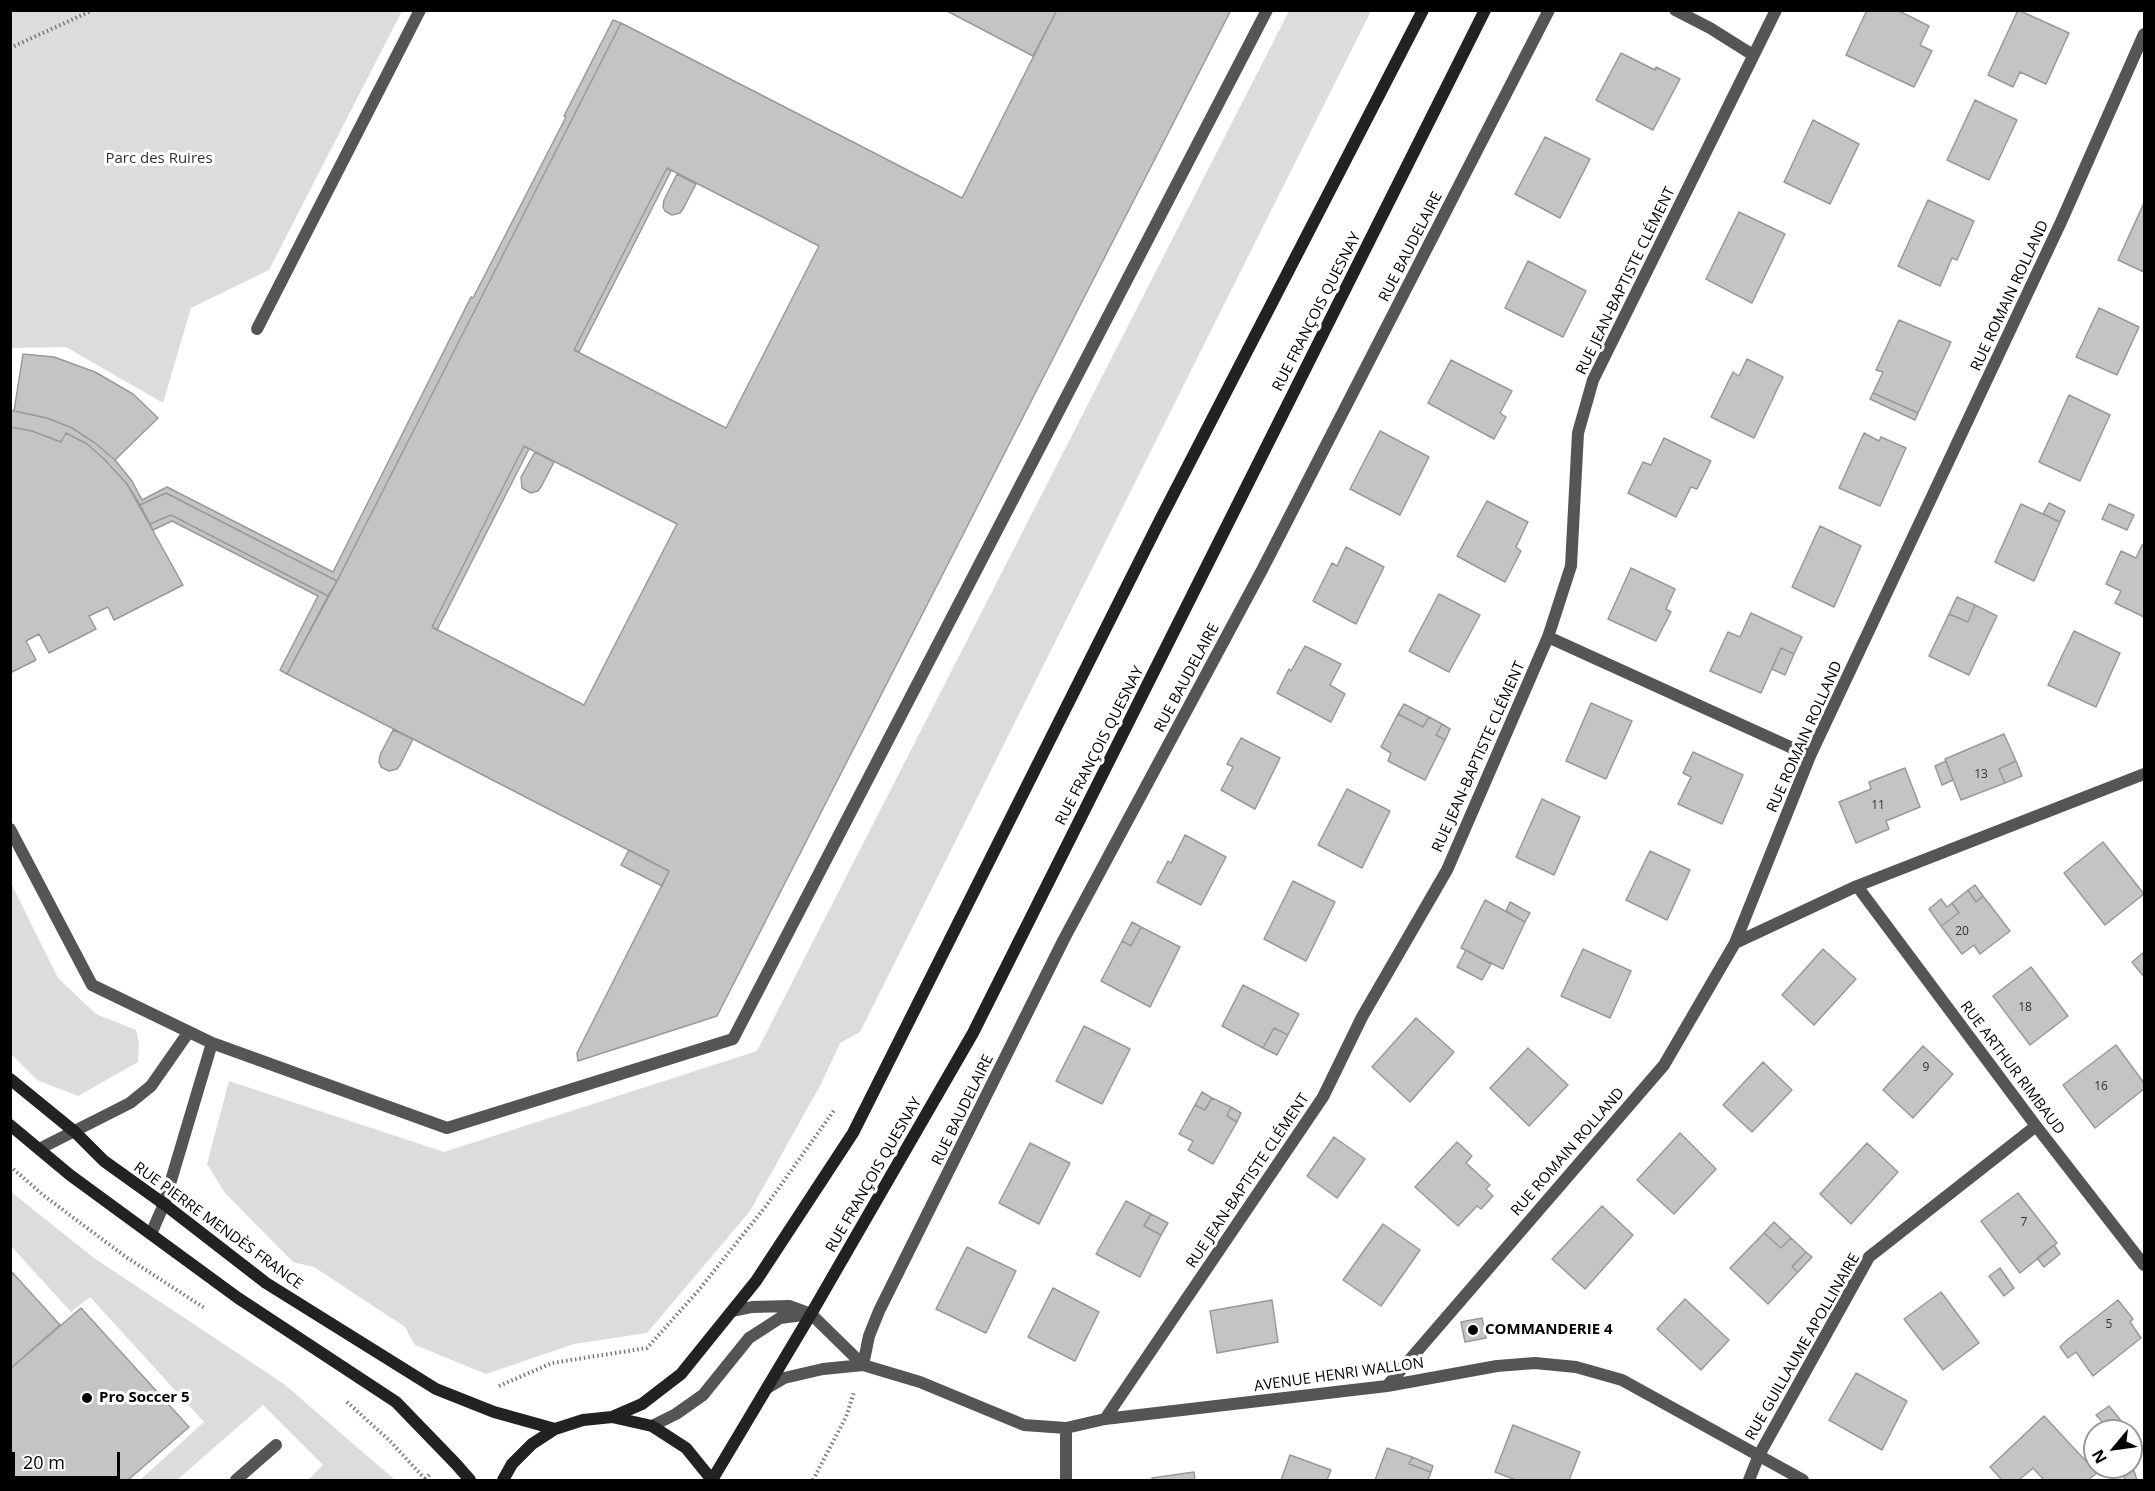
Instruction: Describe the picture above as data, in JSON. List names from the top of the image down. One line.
{"streets":{"street":["RUE BAUDELAIRE","RUE JEAN-BAPTISTE CLÉMENT","RUE ROMAIN ROLLAND","RUE FRANÇOIS QUESNAY","RUE ARTHUR RIMBAUD","RUE PIERRE MENDÈS FRANCE","RUE GUILLAUME APOLLINAIRE","AVENUE HENRI WALLON"]},"crossings":[["RUE BAUDELAIRE","AVENUE HENRI WALLON"],["RUE JEAN-BAPTISTE CLÉMENT","AVENUE HENRI WALLON"],["RUE ROMAIN ROLLAND","AVENUE HENRI WALLON"],["RUE FRANÇOIS QUESNAY","RUE PIERRE MENDÈS FRANCE"],["RUE FRANÇOIS QUESNAY","AVENUE HENRI WALLON"],["RUE ARTHUR RIMBAUD","RUE GUILLAUME APOLLINAIRE"],["RUE GUILLAUME APOLLINAIRE","AVENUE HENRI WALLON"]],"parks":["Parc des Ruires"],"places":["COMMANDERIE 4","Pro Soccer 5"],"house_numbers":["13","11","20","18","9","16","7","5"],"scale_bar":"20 m","north":"bottom left"}
